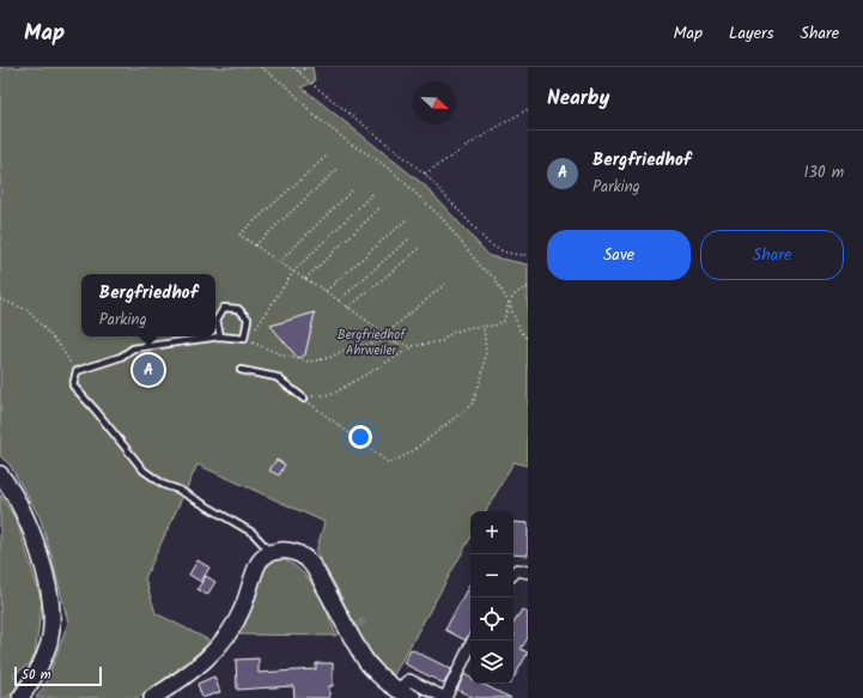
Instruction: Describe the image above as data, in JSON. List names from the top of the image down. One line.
{"parks":["Bergfriedhof Ahrweiler"],"scale_bar":"50 m","north":"bottom right","page":{"header":"Map","nav":["Map","Layers","Share"],"heading":"Nearby","list":[{"mark":"A","name":"Bergfriedhof","note":"Parking","value":"130 m"}],"buttons":["Save","Share"],"popup":["Bergfriedhof","Parking"],"pins":"A","map_buttons":["+","−"],"scale":"50 m"}}
